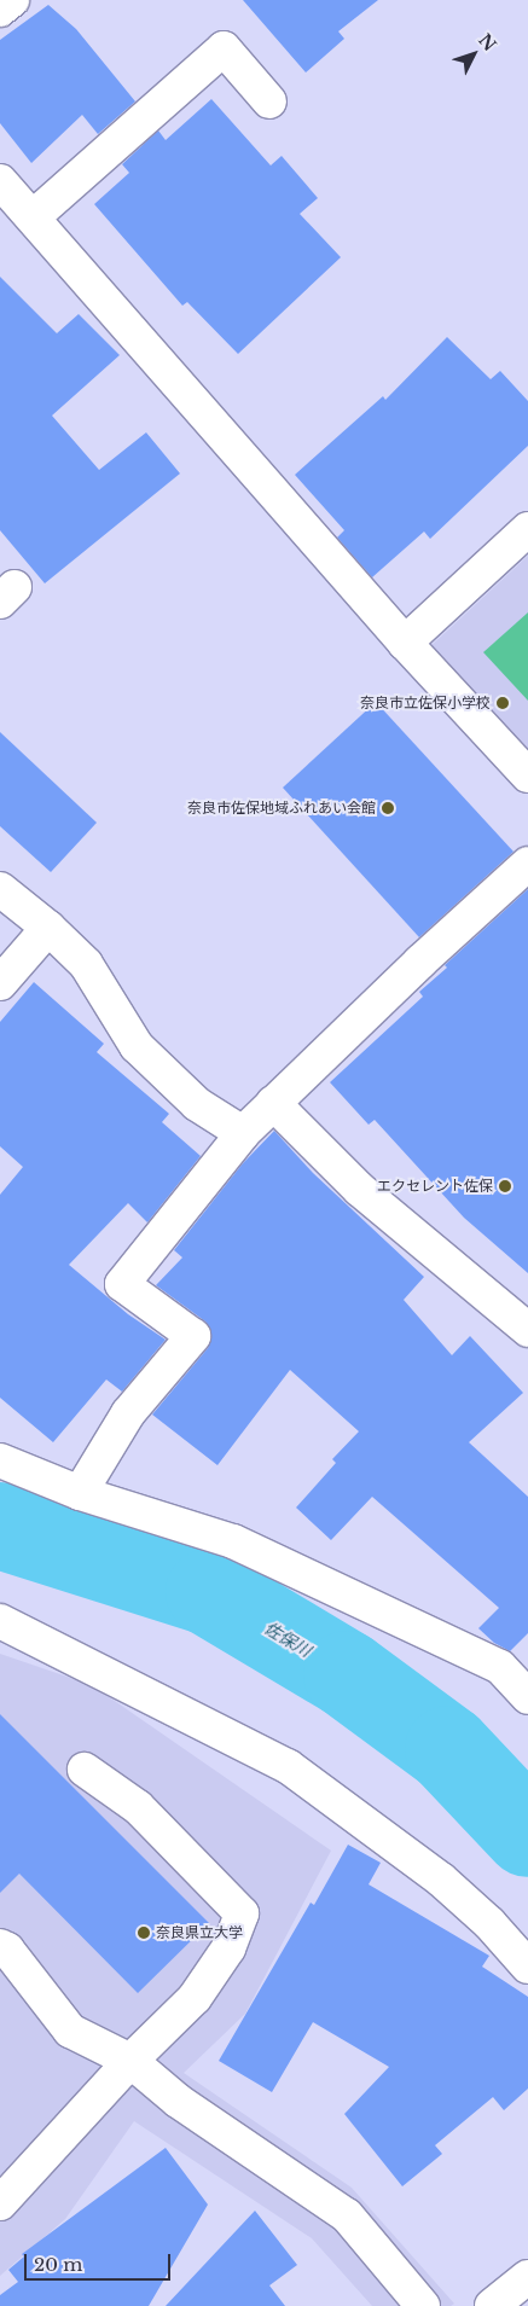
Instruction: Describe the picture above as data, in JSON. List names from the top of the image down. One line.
{"water":["佐保川"],"places":["奈良市立佐保小学校","奈良市佐保地域ふれあい会館","エクセレント佐保","奈良県立大学"],"scale_bar":"20 m","north":"top right"}
